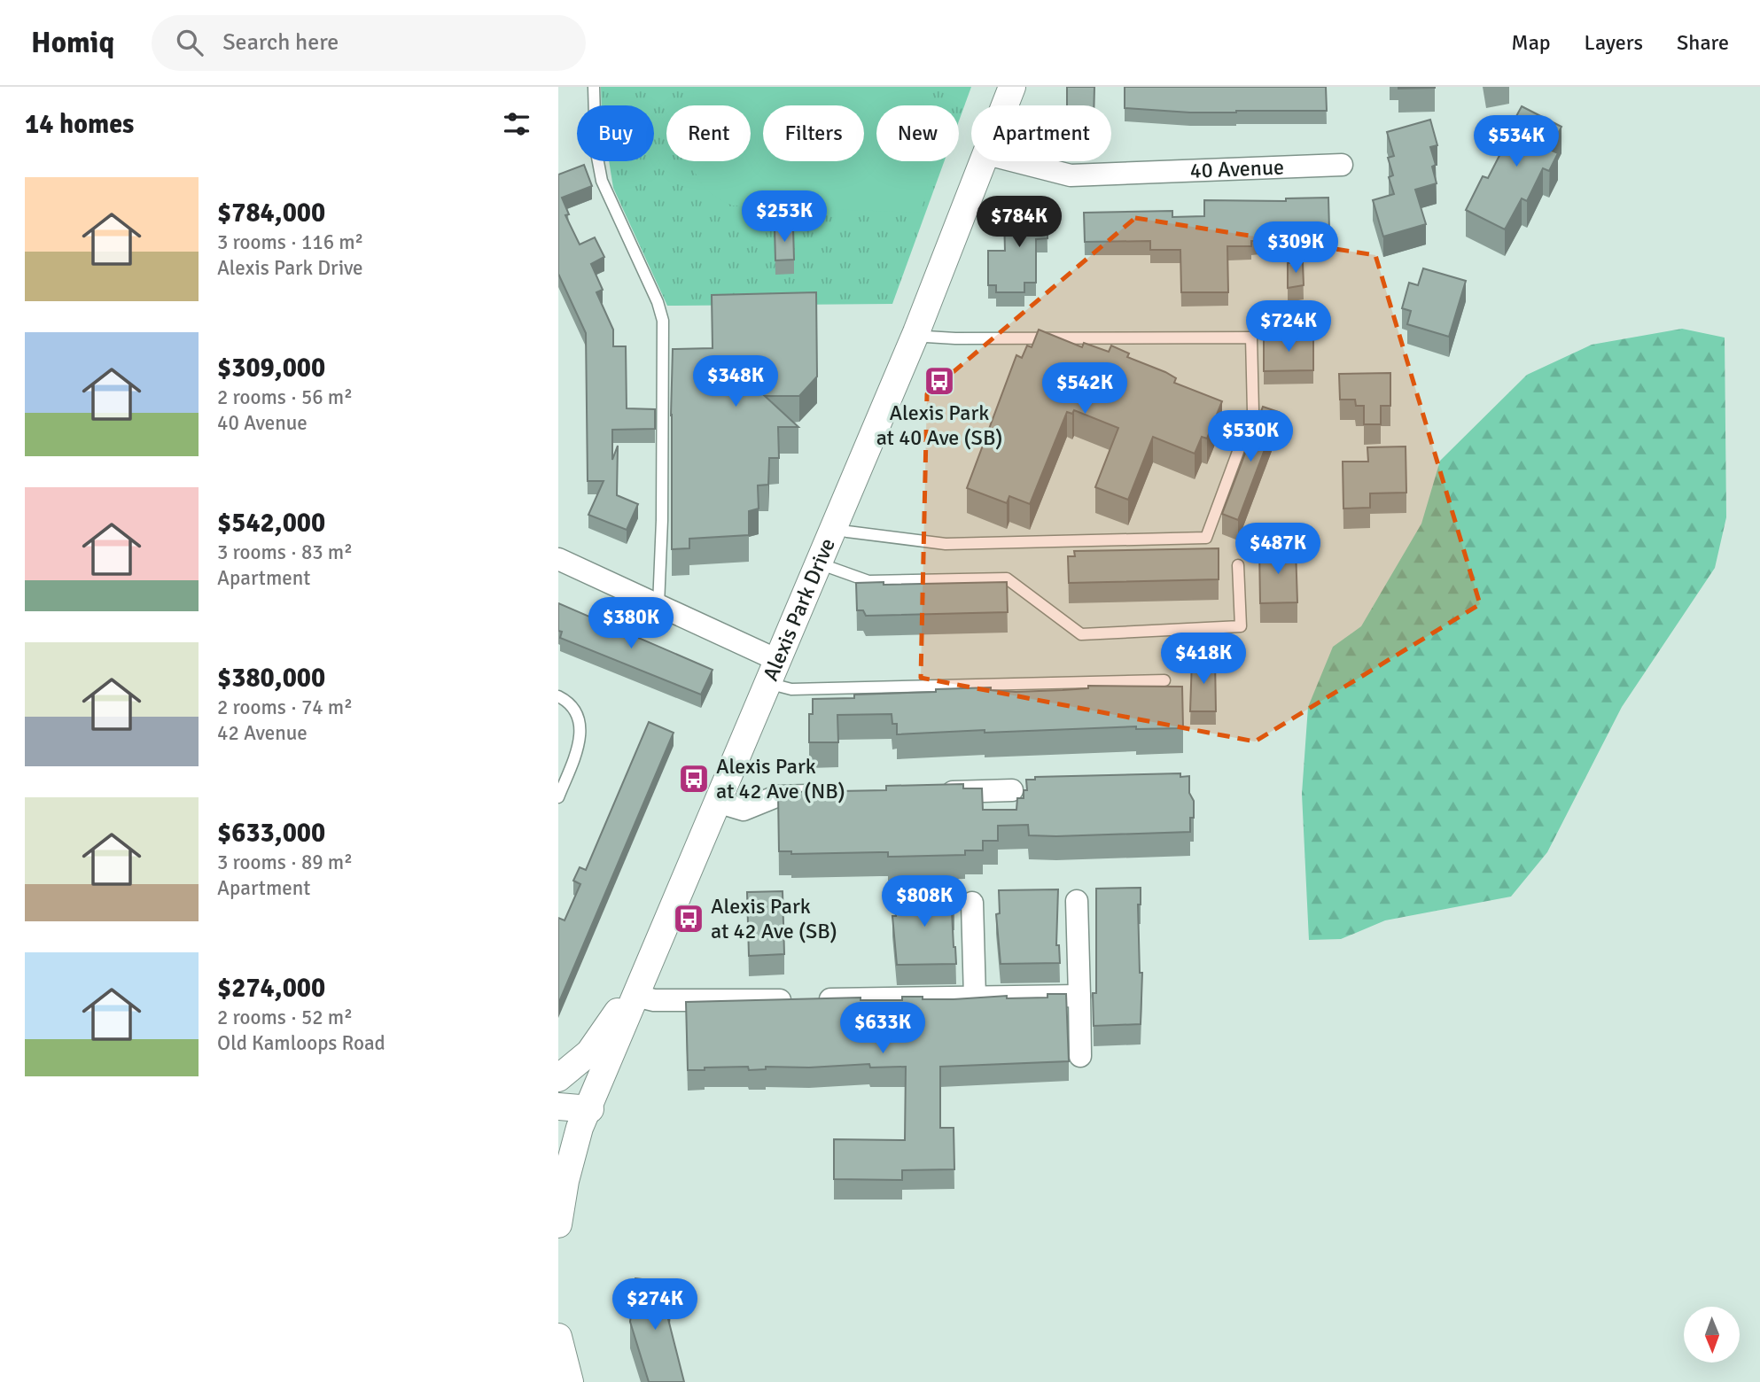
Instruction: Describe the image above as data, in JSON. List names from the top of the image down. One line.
{"streets":{"street":["40 Avenue","Alexis Park Drive"]},"places":{"bus stop":["Alexis Park at 40 Ave (SB)","Alexis Park at 42 Ave (NB)","Alexis Park at 42 Ave (SB)"]},"north":"bottom","page":{"header":"Homiq","search":"Search here","nav":["Map","Layers","Share"],"heading":"14 homes","chip":["Buy","Rent","Filters","New","Apartment"],"price":["$534K","$253K","$784K","$309K","$724K","$348K","$542K","$530K","$487K","$380K","$418K","$808K","$633K","$274K"],"list":[{"name":"$784,000","note":"3 rooms · 116 m² · Alexis Park Drive"},{"name":"$309,000","note":"2 rooms · 56 m² · 40 Avenue"},{"name":"$542,000","note":"3 rooms · 83 m² · Apartment"},{"name":"$380,000","note":"2 rooms · 74 m² · 42 Avenue"},{"name":"$633,000","note":"3 rooms · 89 m² · Apartment"},{"name":"$274,000","note":"2 rooms · 52 m² · Old Kamloops Road"}]}}
